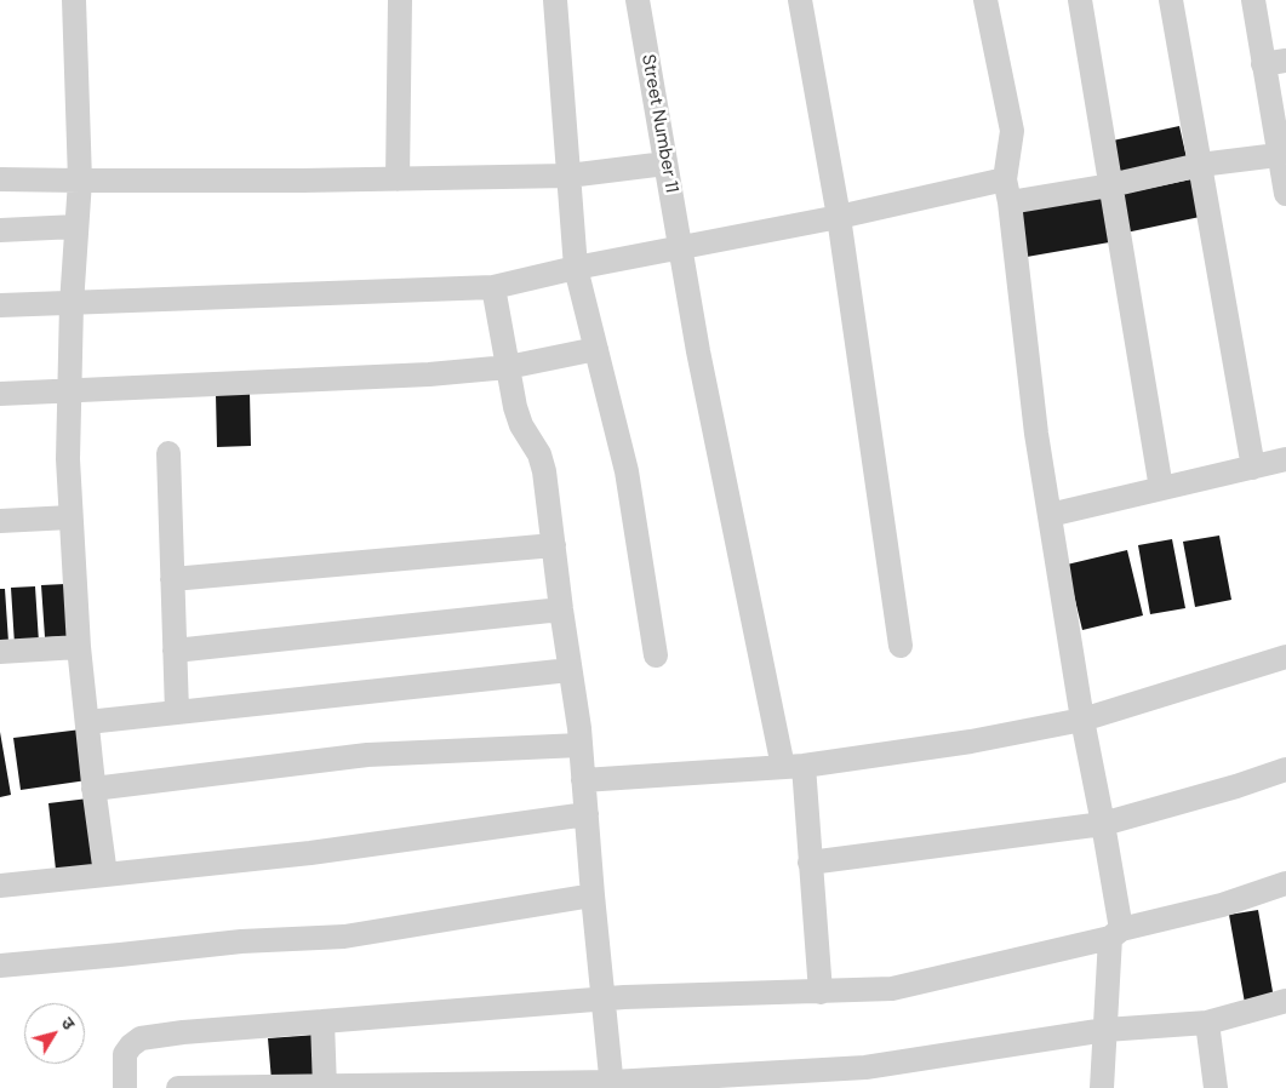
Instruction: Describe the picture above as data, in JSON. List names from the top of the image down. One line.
{"streets":{"street":["Street Number 11"]},"north":"top right"}
